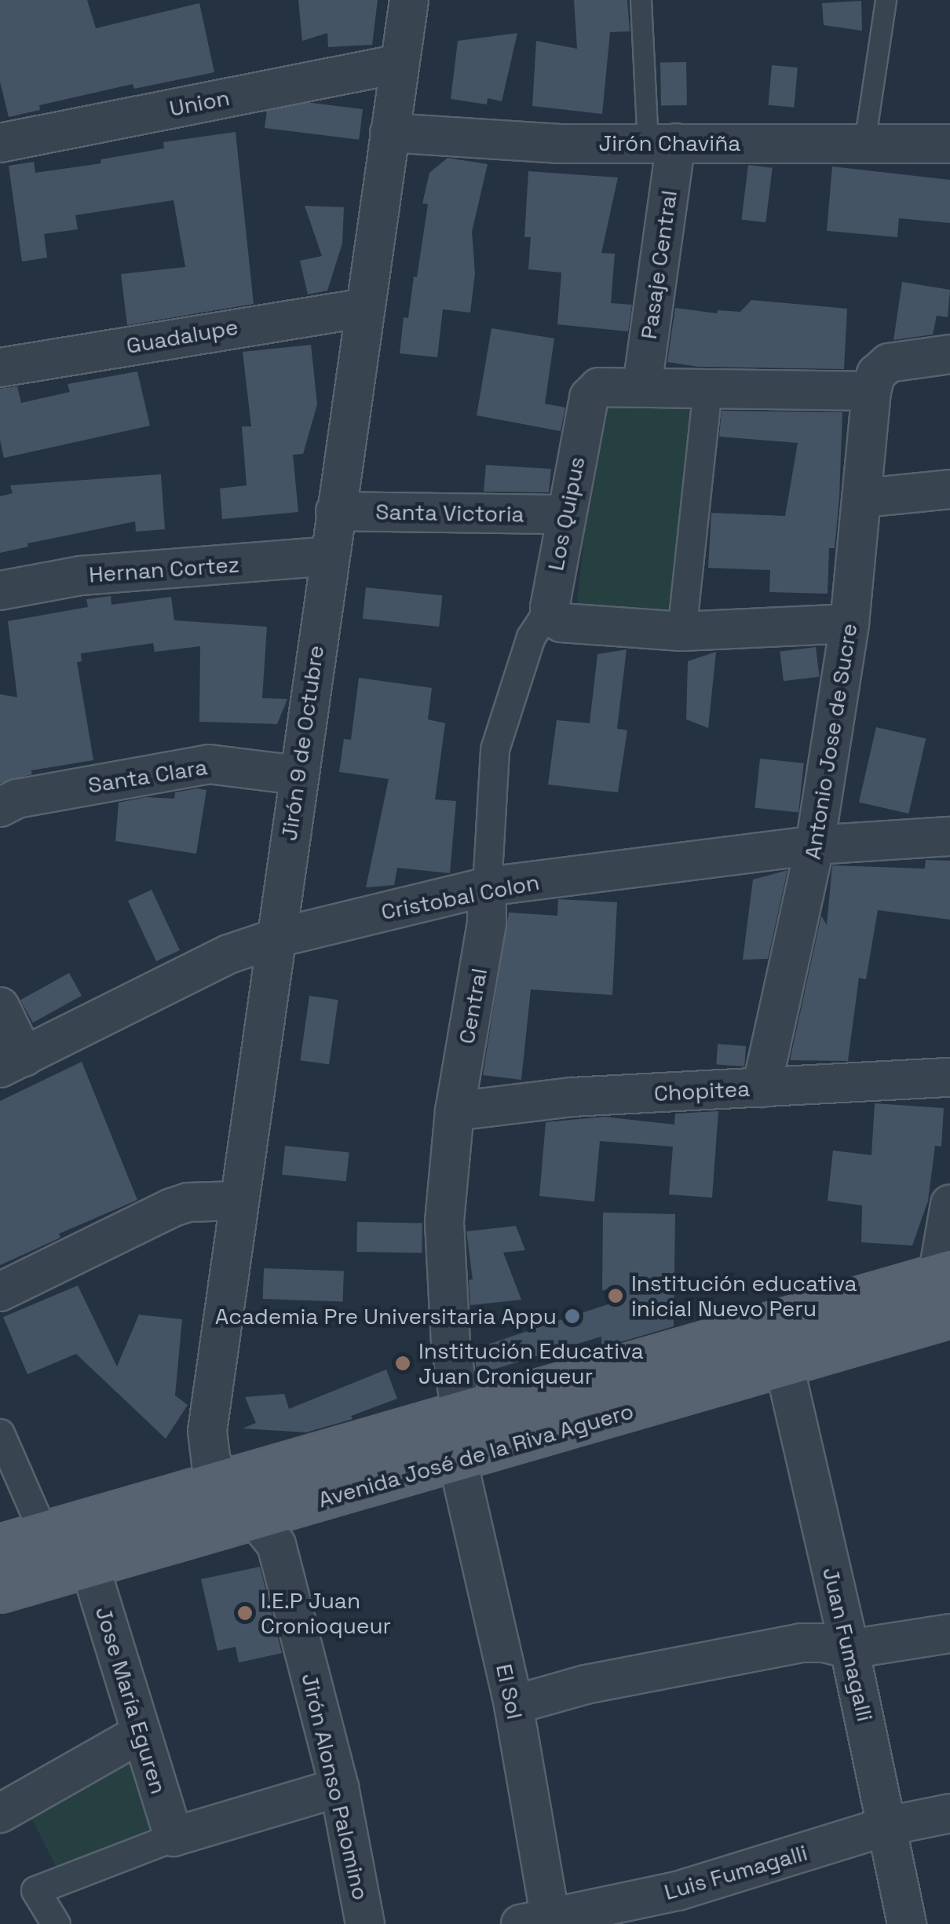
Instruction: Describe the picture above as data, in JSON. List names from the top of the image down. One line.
{"streets":{"main road":["Avenida José de la Riva Aguero"],"street":["Union","Jirón Chaviña","Pasaje Central","Guadalupe","Santa Victoria","Los Quipus","Hernan Cortez","Antonio Jose de Sucre","Jirón 9 de Octubre","Santa Clara","Cristobal Colon","Central","Chopitea","Juan Fumagalli","El Sol","Jose María Eguren","Jirón Alonso Palomino","Luis Fumagalli"]},"crossings":[["Union","Jirón 9 de Octubre"],["Jirón Chaviña","Pasaje Central"],["Jirón Chaviña","Jirón 9 de Octubre"],["Pasaje Central","Los Quipus"],["Guadalupe","Jirón 9 de Octubre"],["Santa Victoria","Los Quipus"],["Santa Victoria","Jirón 9 de Octubre"],["Los Quipus","Antonio Jose de Sucre"],["Los Quipus","Central"],["Hernan Cortez","Jirón 9 de Octubre"],["Antonio Jose de Sucre","Cristobal Colon"],["Antonio Jose de Sucre","Chopitea"],["Jirón 9 de Octubre","Santa Clara"],["Jirón 9 de Octubre","Cristobal Colon"],["Jirón 9 de Octubre","Avenida José de la Riva Aguero"],["Jirón 9 de Octubre","Jirón Alonso Palomino"],["Cristobal Colon","Central"],["Central","Chopitea"],["Central","Avenida José de la Riva Aguero"],["Avenida José de la Riva Aguero","Juan Fumagalli"],["Avenida José de la Riva Aguero","El Sol"],["Avenida José de la Riva Aguero","Jose María Eguren"],["Avenida José de la Riva Aguero","Jirón Alonso Palomino"],["Juan Fumagalli","Luis Fumagalli"],["El Sol","Luis Fumagalli"]],"places":["Institución educativa inicial Nuevo Peru","Academia Pre Universitaria Appu","Institución Educativa Juan Croniqueur","I.E.P Juan Cronioqueur"]}
